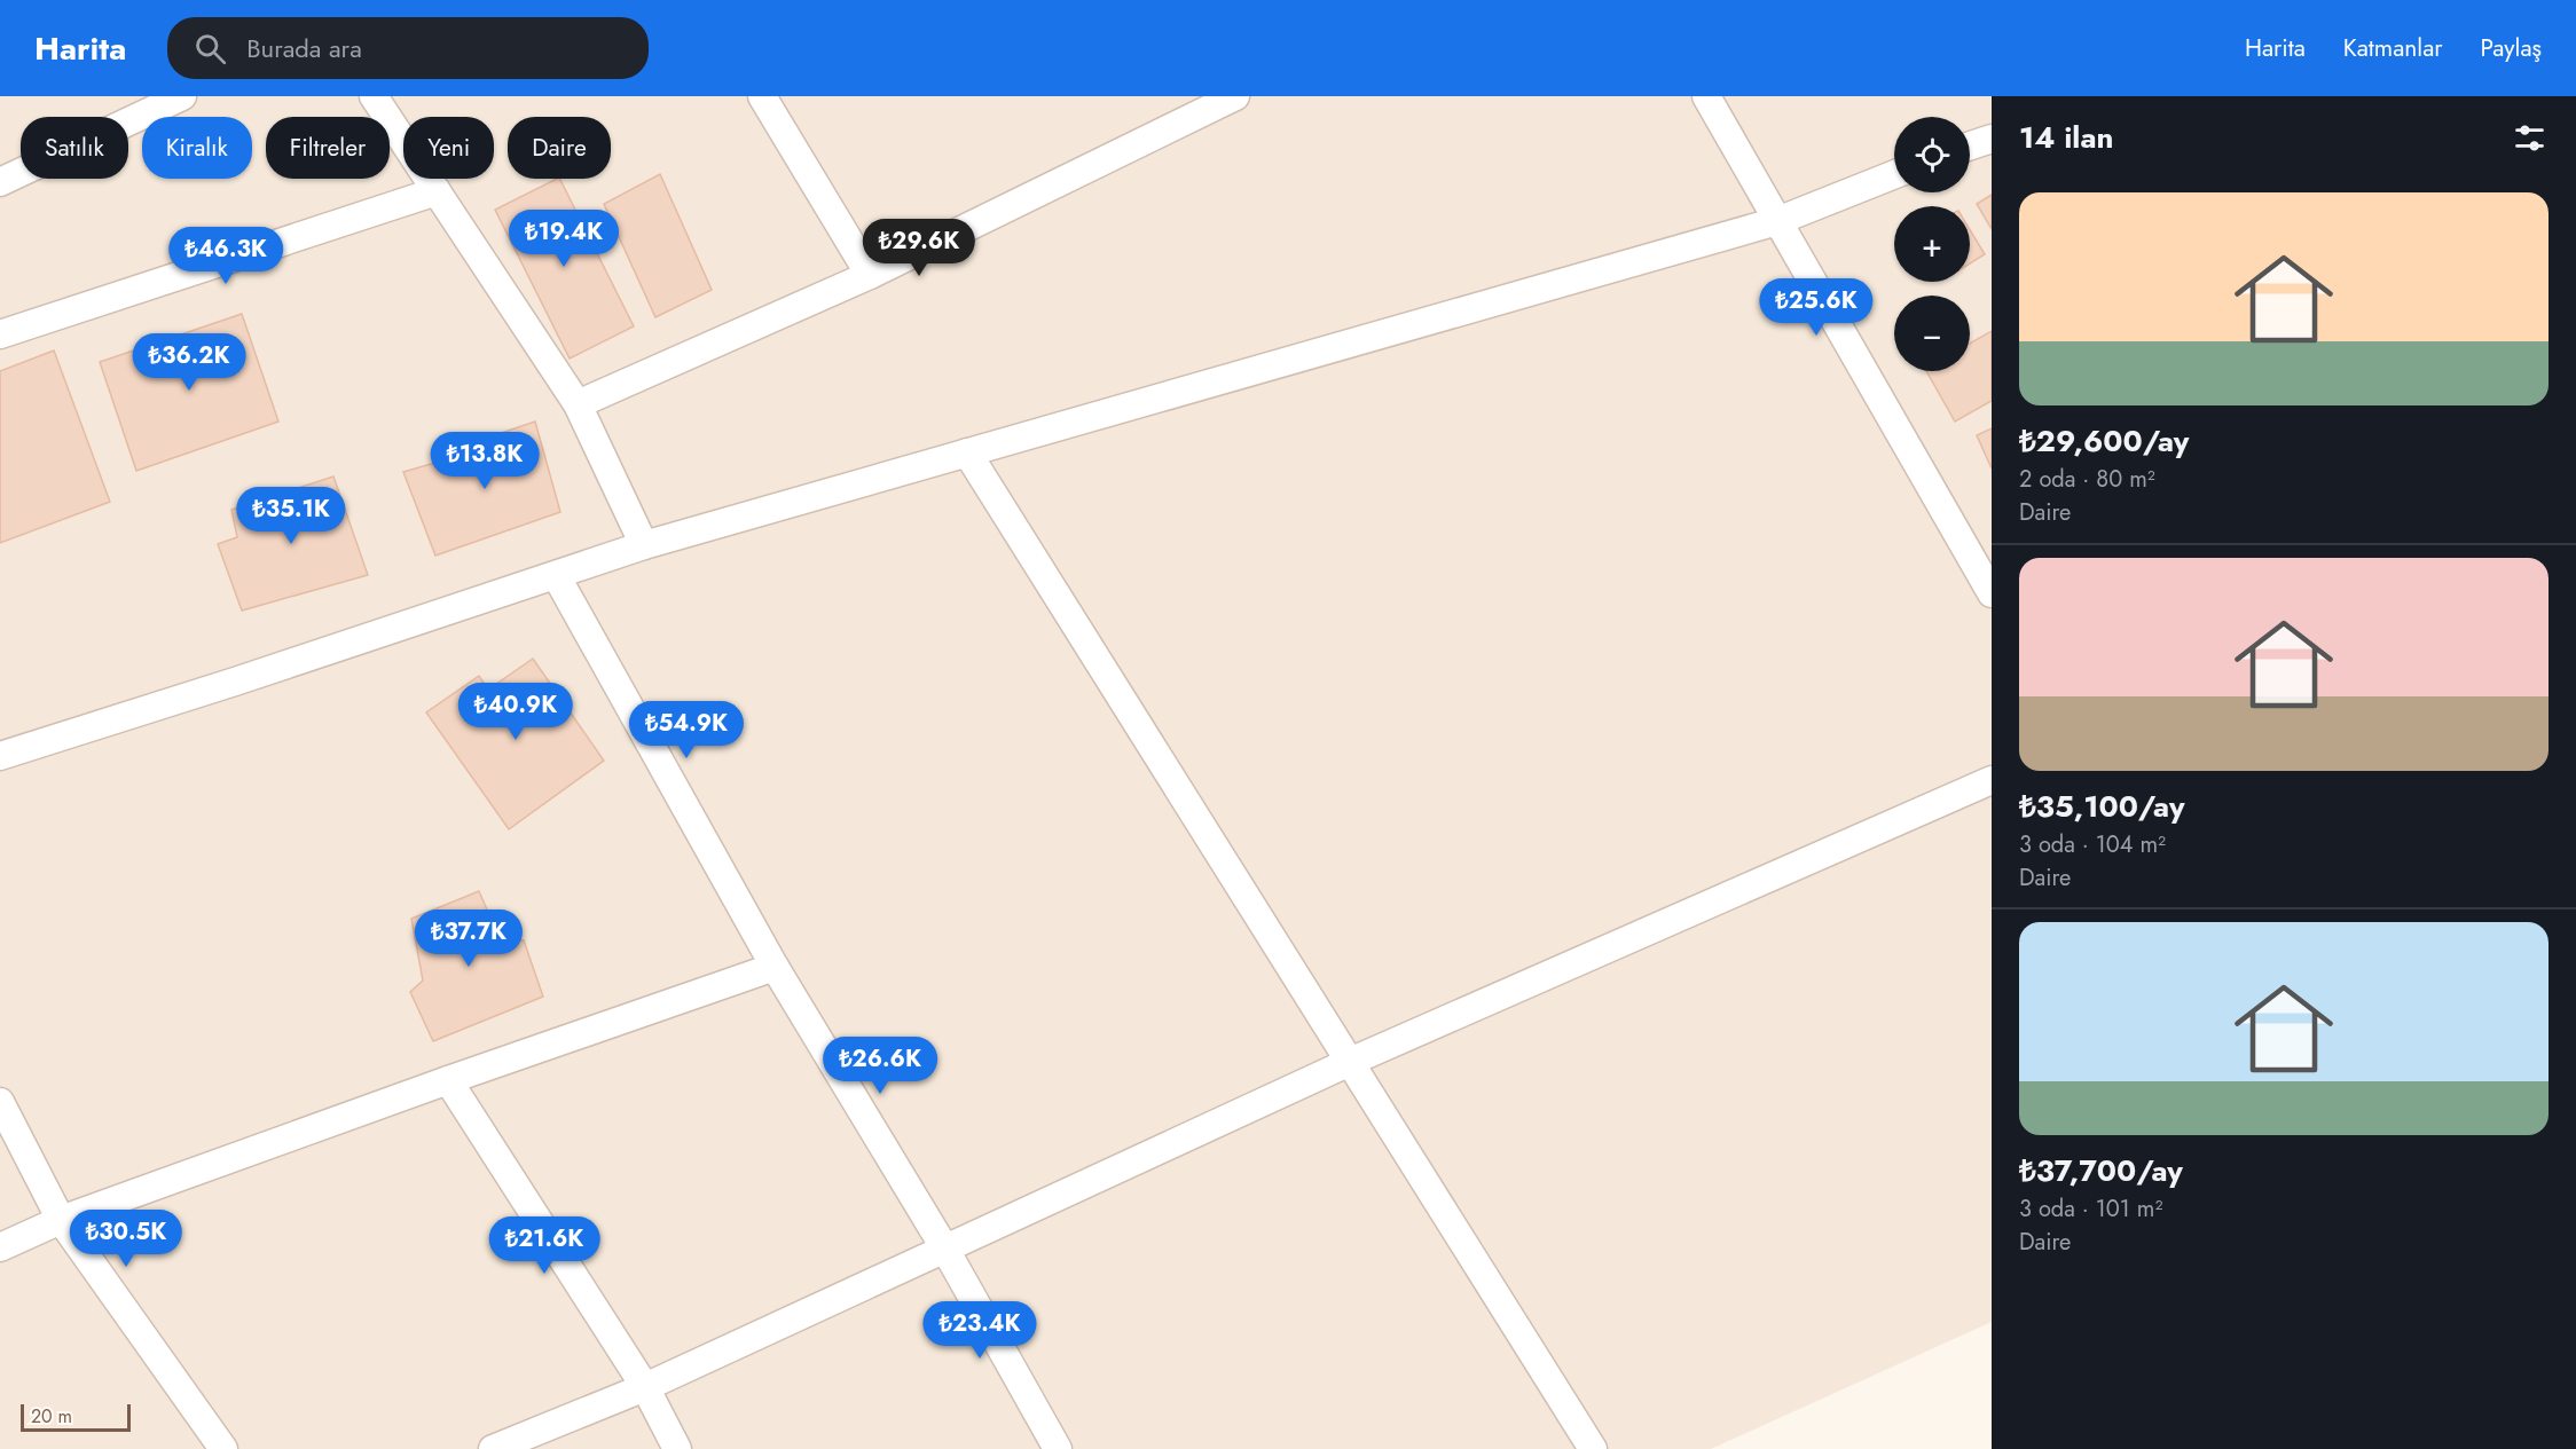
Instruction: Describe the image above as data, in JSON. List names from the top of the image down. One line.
{"scale_bar":"20 m","page":{"header":"Harita","search":"Burada ara","nav":["Harita","Katmanlar","Paylaş"],"heading":"14 ilan","map_buttons":["+","−"],"chip":["Satılık","Kiralık","Filtreler","Yeni","Daire"],"list":[{"name":"₺29,600/ay","note":"2 oda · 80 m² · Daire"},{"name":"₺35,100/ay","note":"3 oda · 104 m² · Daire"},{"name":"₺37,700/ay","note":"3 oda · 101 m² · Daire"}],"price":["₺19.4K","₺29.6K","₺46.3K","₺25.6K","₺36.2K","₺13.8K","₺35.1K","₺40.9K","₺54.9K","₺37.7K","₺26.6K","₺30.5K","₺21.6K","₺23.4K"],"scale":"20 m"}}
